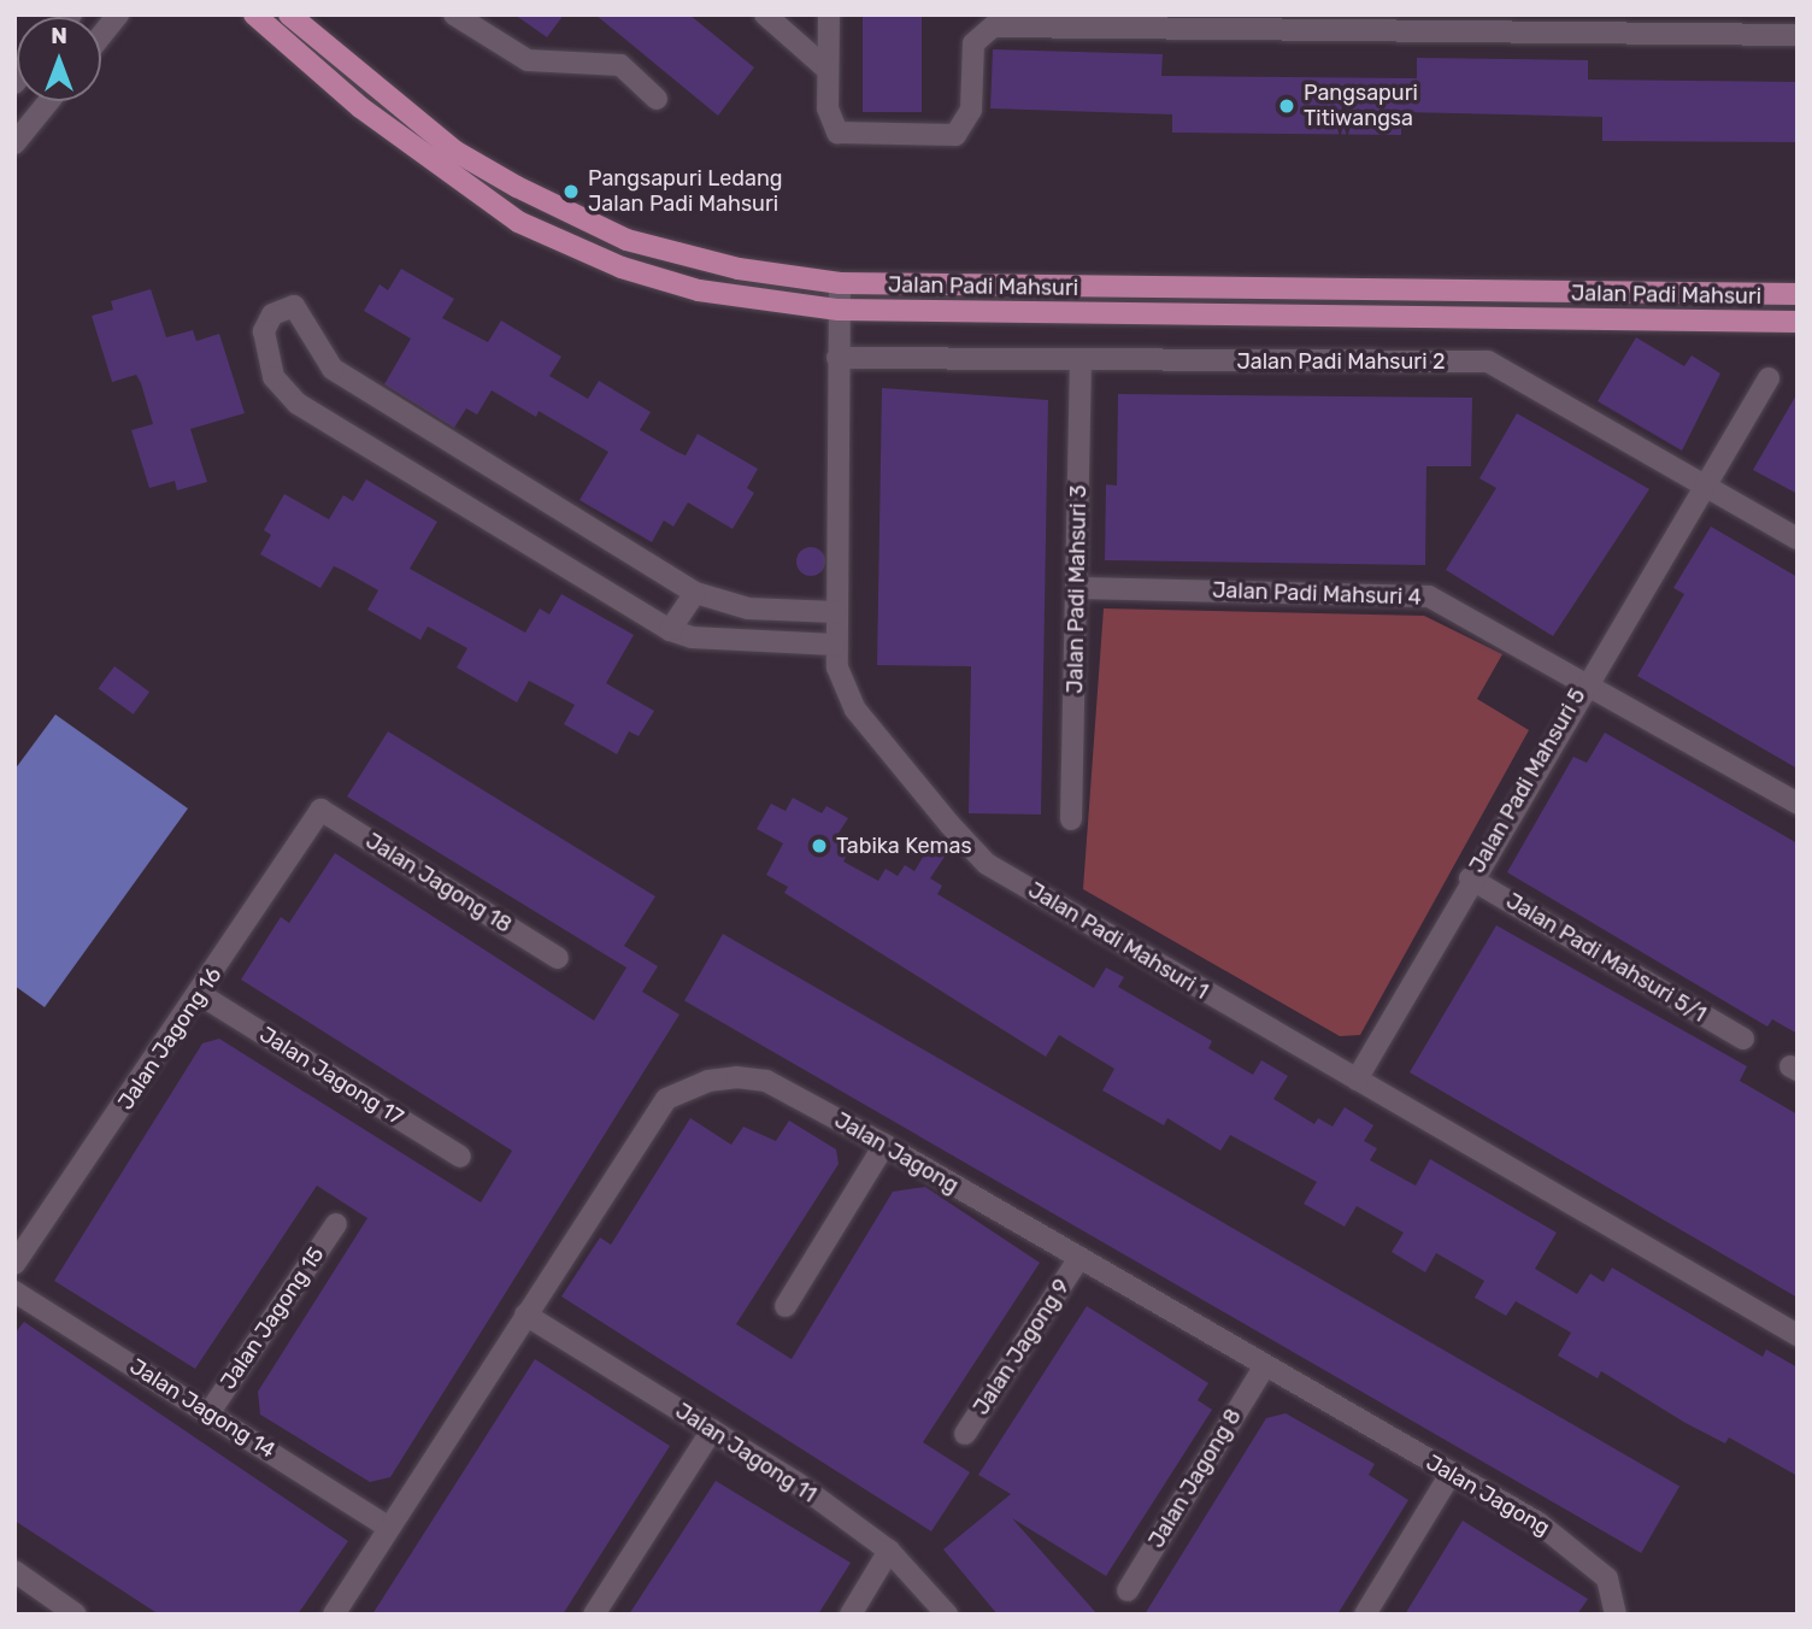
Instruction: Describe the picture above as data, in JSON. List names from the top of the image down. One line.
{"streets":{"main road":["Jalan Padi Mahsuri"],"street":["Jalan Padi Mahsuri 2","Jalan Padi Mahsuri 3","Jalan Padi Mahsuri 4","Jalan Padi Mahsuri 5","Jalan Jagong 18","Jalan Padi Mahsuri 1","Jalan Padi Mahsuri 5/1","Jalan Jagong 16","Jalan Jagong 17","Jalan Jagong","Jalan Jagong 15","Jalan Jagong 9","Jalan Jagong 14","Jalan Jagong 11","Jalan Jagong 8"]},"crossings":[["Jalan Padi Mahsuri","Jalan Padi Mahsuri 1"],["Jalan Padi Mahsuri 2","Jalan Padi Mahsuri 3"],["Jalan Padi Mahsuri 2","Jalan Padi Mahsuri 5"],["Jalan Padi Mahsuri 2","Jalan Padi Mahsuri 1"],["Jalan Padi Mahsuri 3","Jalan Padi Mahsuri 4"],["Jalan Padi Mahsuri 4","Jalan Padi Mahsuri 5"],["Jalan Padi Mahsuri 5","Jalan Padi Mahsuri 1"],["Jalan Padi Mahsuri 5","Jalan Padi Mahsuri 5/1"],["Jalan Jagong 18","Jalan Jagong 16"],["Jalan Jagong 16","Jalan Jagong 17"],["Jalan Jagong","Jalan Jagong 9"],["Jalan Jagong","Jalan Jagong 14"],["Jalan Jagong","Jalan Jagong 11"],["Jalan Jagong","Jalan Jagong 8"],["Jalan Jagong 15","Jalan Jagong 14"]],"places":["Pangsapuri Titiwangsa","Pangsapuri Ledang Jalan Padi Mahsuri","Tabika Kemas"],"north":"top"}
